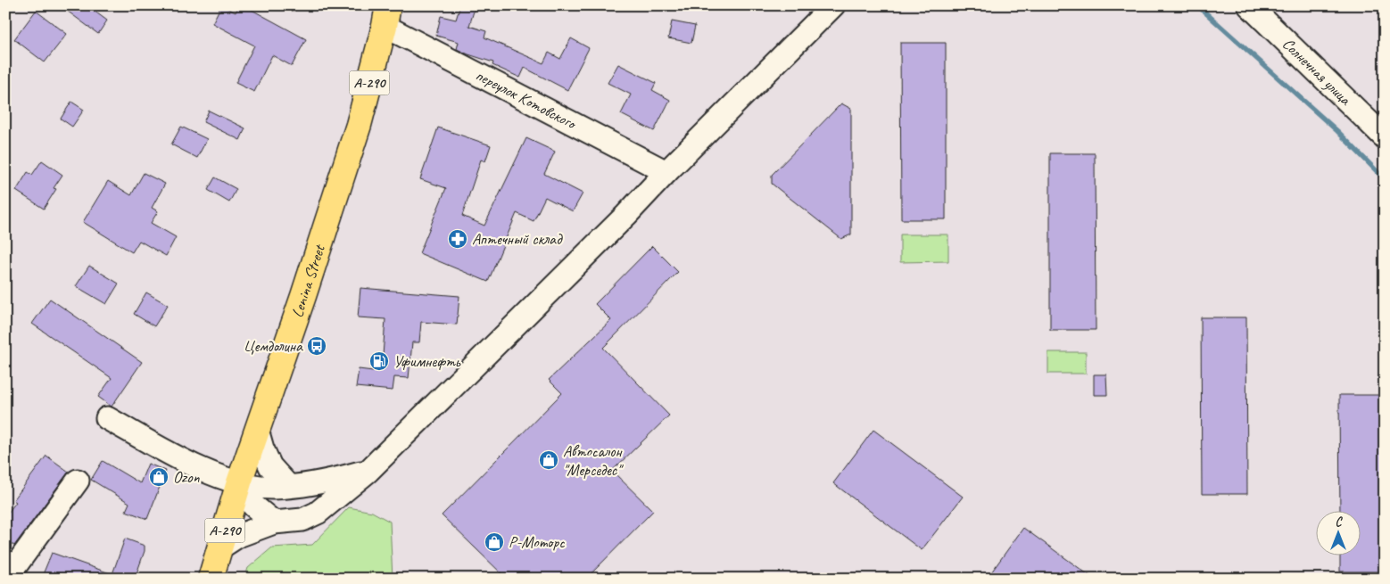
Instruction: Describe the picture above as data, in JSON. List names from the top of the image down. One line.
{"streets":{"highway":["А-290","Lenina Street"],"street":["Солнечная улица","переулок Котовского"]},"crossings":[["переулок Котовского","Lenina Street"]],"places":{"pharmacy":["Аптечный склад"],"bus stop":["Цемдолина"],"fuel station":["Уфимнефть"],"shop":["Автосалон \"Мерседес\"","Ozon","Р-Моторс"]},"north":"top"}
